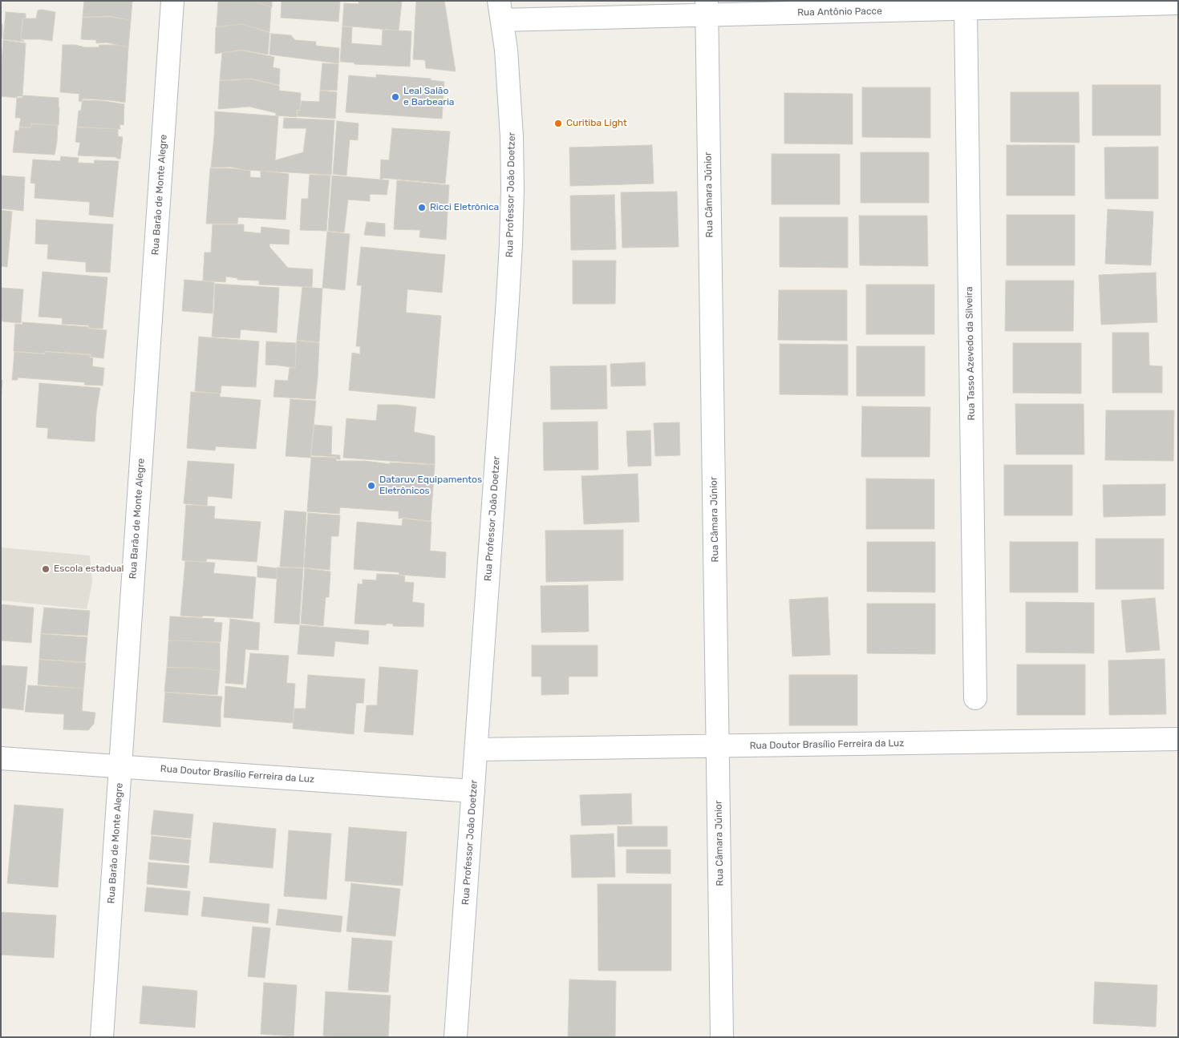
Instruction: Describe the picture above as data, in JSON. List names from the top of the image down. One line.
{"streets":{"street":["Rua Antônio Pacce","Rua Barão de Monte Alegre","Rua Professor João Doetzer","Rua Câmara Júnior","Rua Tasso Azevedo da Silveira","Rua Doutor Brasílio Ferreira da Luz"]},"crossings":[["Rua Antônio Pacce","Rua Professor João Doetzer"],["Rua Antônio Pacce","Rua Câmara Júnior"],["Rua Antônio Pacce","Rua Tasso Azevedo da Silveira"],["Rua Barão de Monte Alegre","Rua Doutor Brasílio Ferreira da Luz"],["Rua Professor João Doetzer","Rua Doutor Brasílio Ferreira da Luz"],["Rua Câmara Júnior","Rua Doutor Brasílio Ferreira da Luz"]],"places":["Leal Salão e Barbearia","Curitiba Light","Ricci Eletrônica","Dataruv Equipamentos Eletrônicos","Escola estadual"]}
